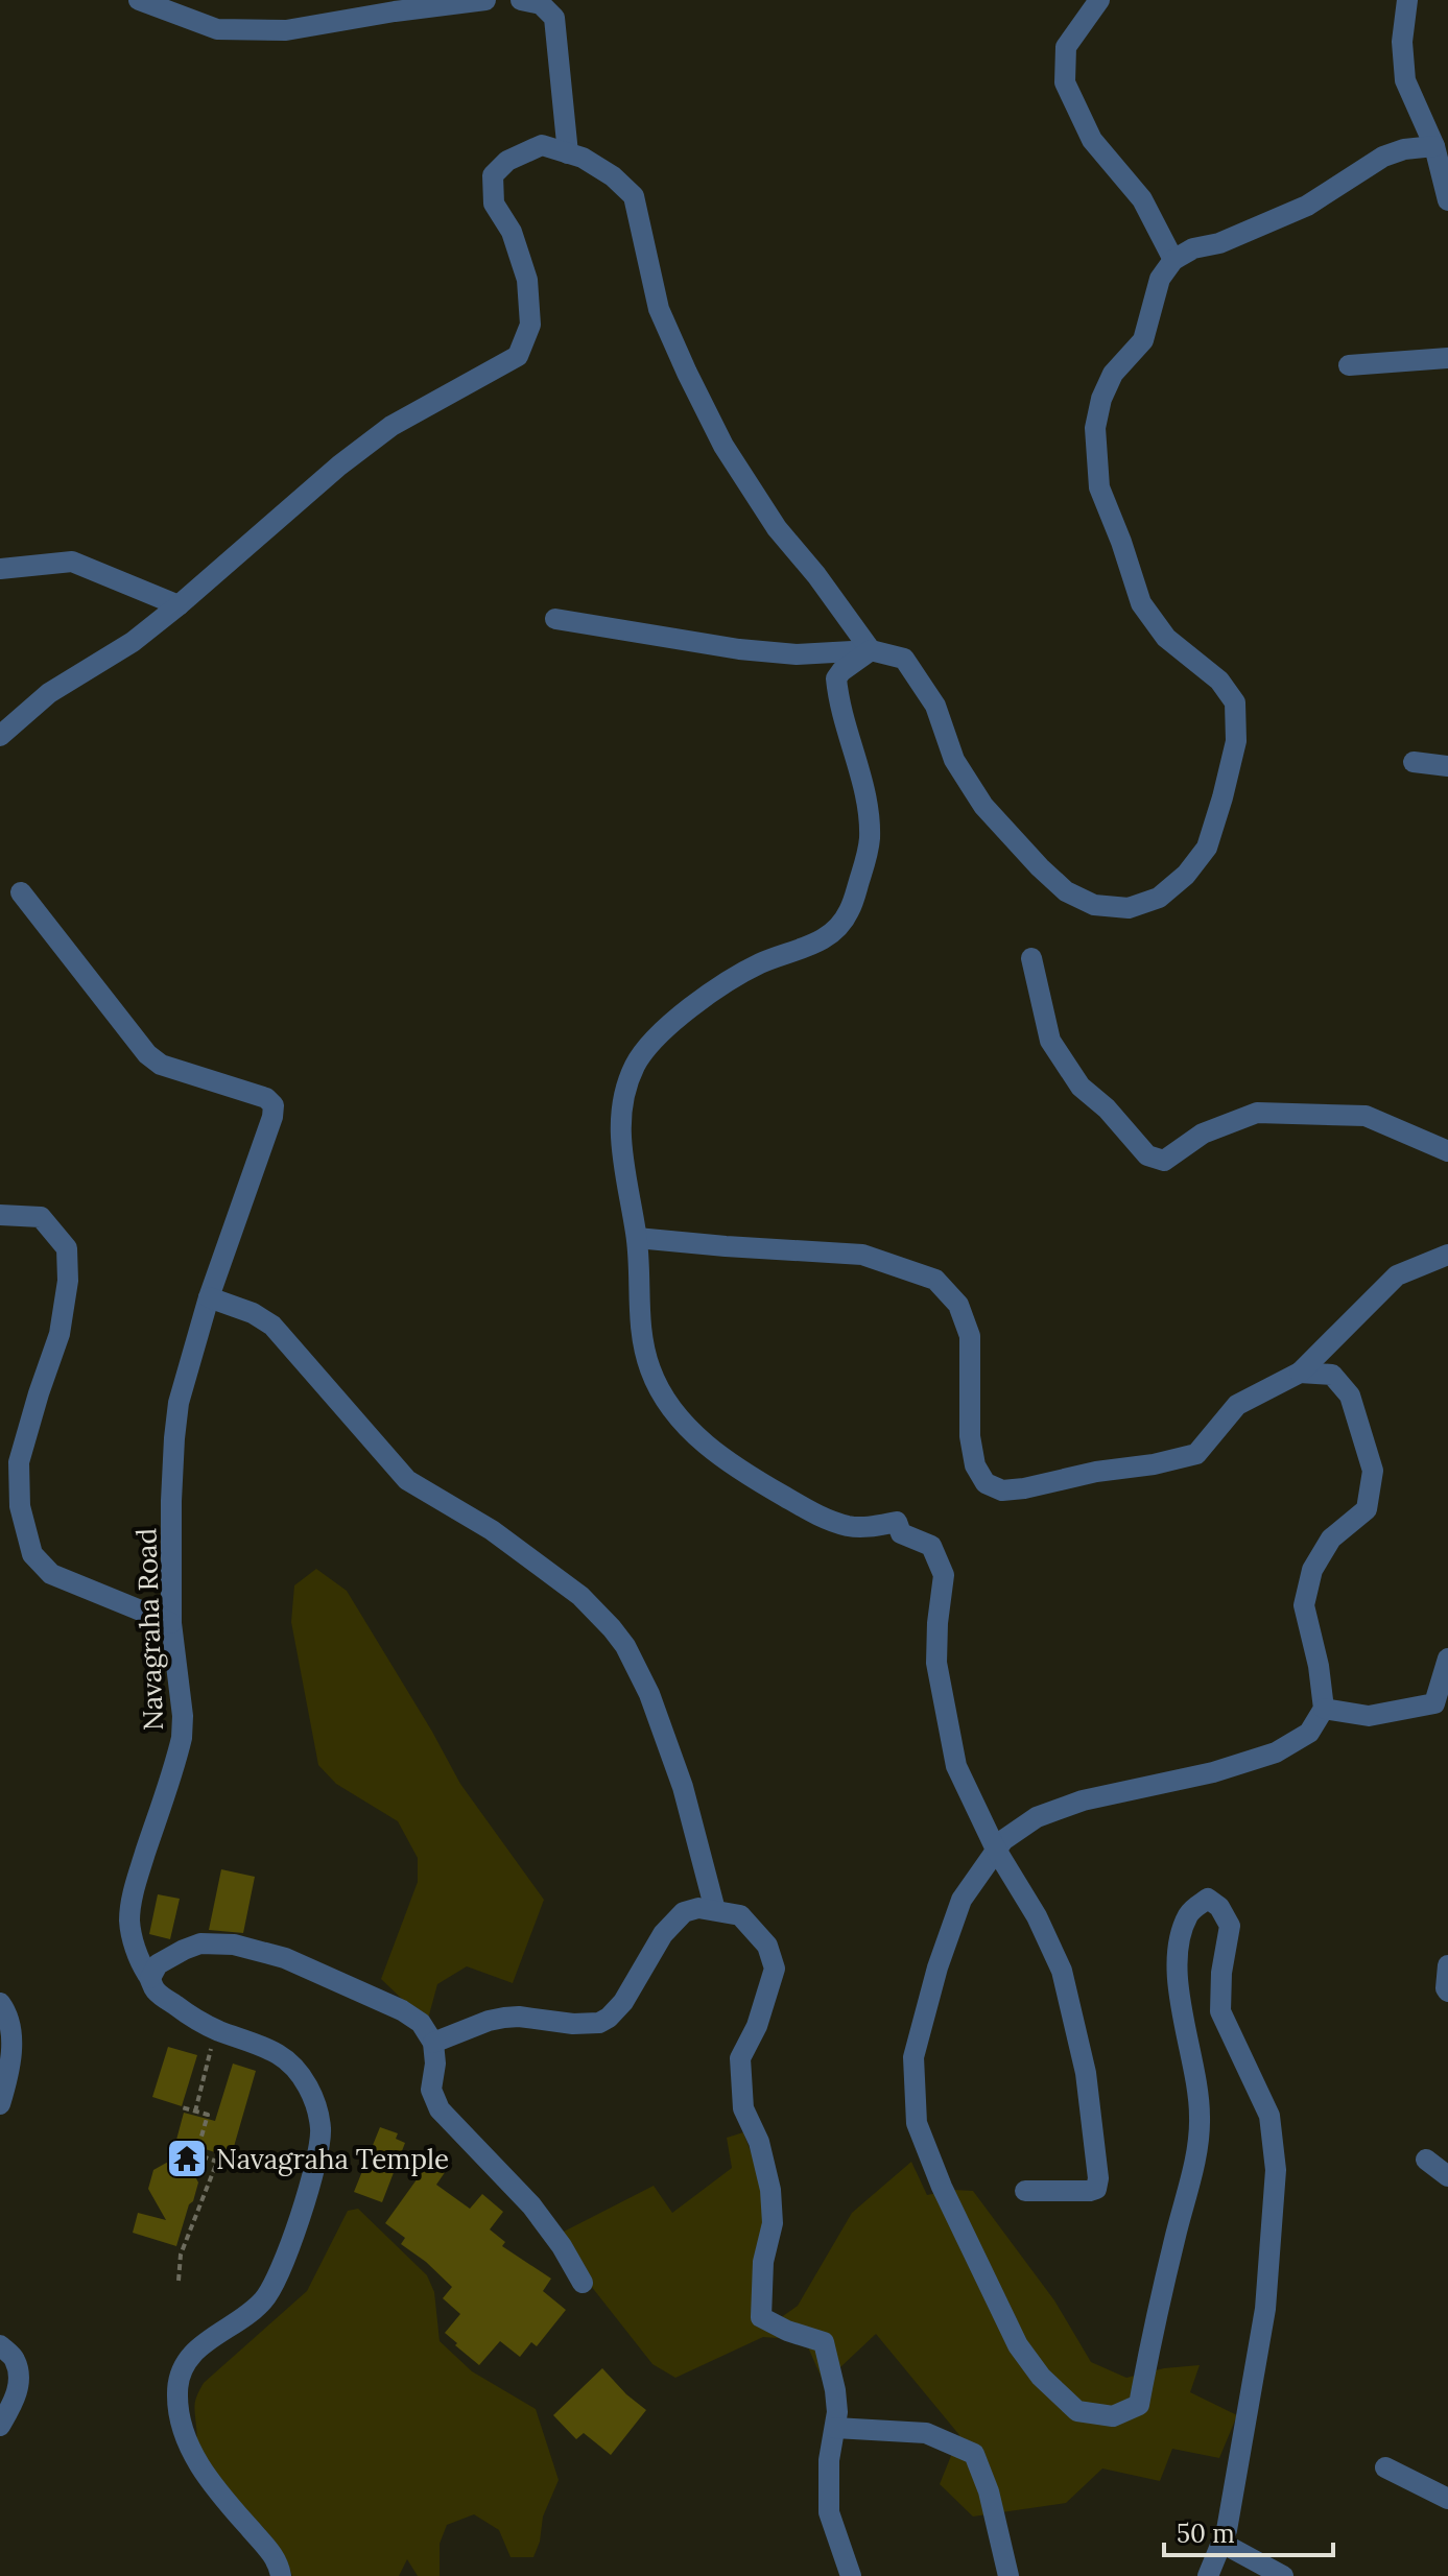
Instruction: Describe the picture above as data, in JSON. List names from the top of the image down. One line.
{"streets":{"street":["Navagraha Road"]},"places":{"temple":["Navagraha Temple"]},"scale_bar":"50 m"}
